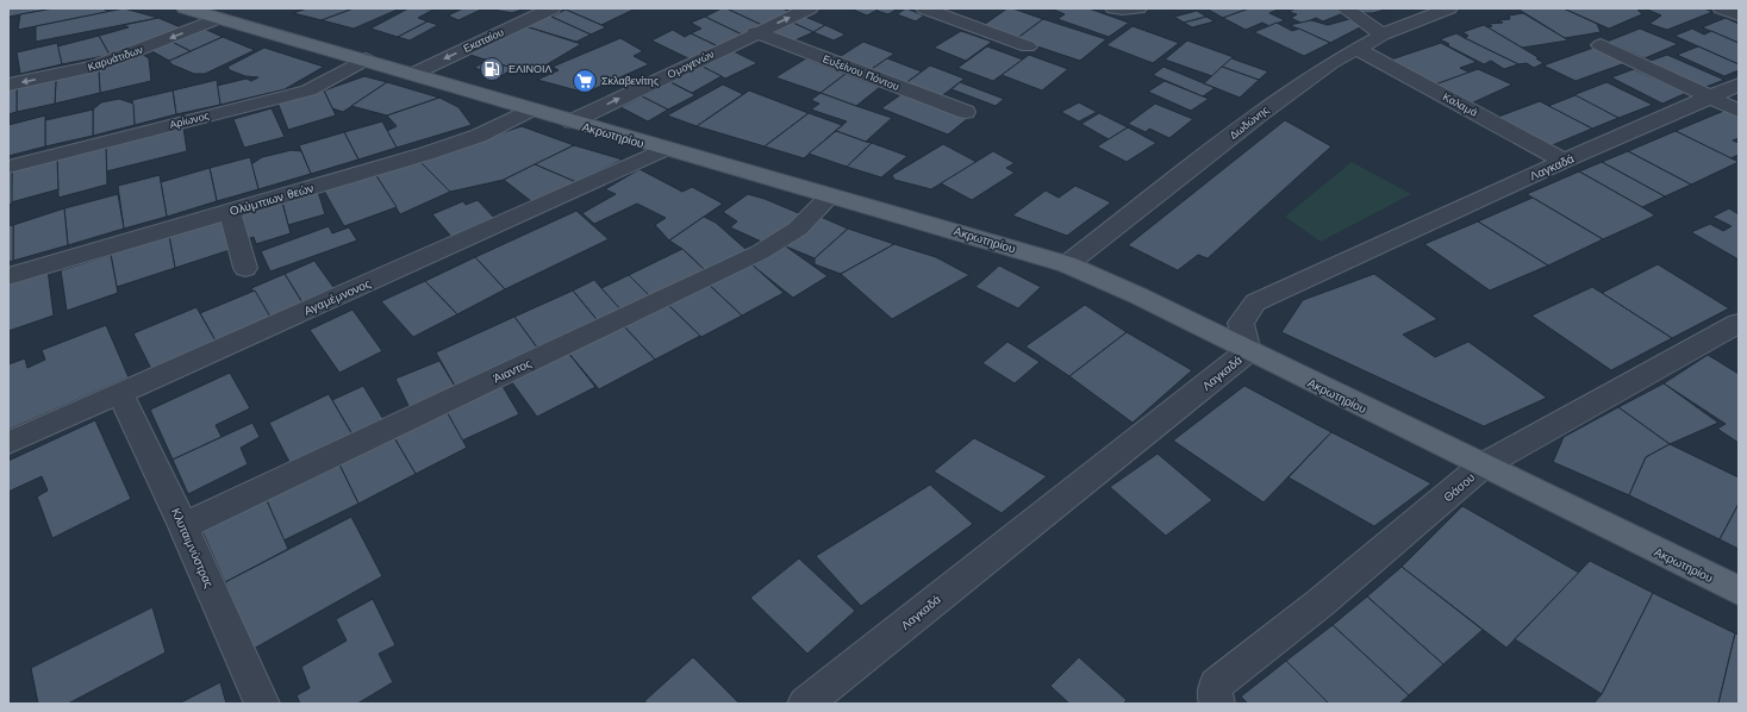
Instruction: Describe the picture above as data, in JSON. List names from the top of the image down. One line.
{"streets":{"main road":["Ακρωτηρίου"],"street":["Εκαταίου","Καρυάτιδων","Ομογενών","Ευξείνου Πόντου","Καλαμά","Αρίωνος","Δωδώνης","Λαγκαδά","Ολύμπιων θεών","Αγαμέμνονος","Άιαντος","Θάσου","Κλυταιμνύστρας"]},"crossings":[["Εκαταίου","Ακρωτηρίου"],["Καρυάτιδων","Ακρωτηρίου"],["Ομογενών","Ευξείνου Πόντου"],["Ομογενών","Ακρωτηρίου"],["Καλαμά","Δωδώνης"],["Καλαμά","Λαγκαδά"],["Αρίωνος","Ακρωτηρίου"],["Δωδώνης","Ακρωτηρίου"],["Ακρωτηρίου","Λαγκαδά"],["Ακρωτηρίου","Ολύμπιων θεών"],["Ακρωτηρίου","Αγαμέμνονος"],["Ακρωτηρίου","Άιαντος"],["Ακρωτηρίου","Θάσου"],["Αγαμέμνονος","Κλυταιμνύστρας"],["Άιαντος","Κλυταιμνύστρας"]],"one_way":["Εκαταίου","Καρυάτιδων","Ομογενών"],"places":{"fuel station":["ΕΛΙΝΟΙΛ"],"supermarket":["Σκλαβενίτης"]}}
